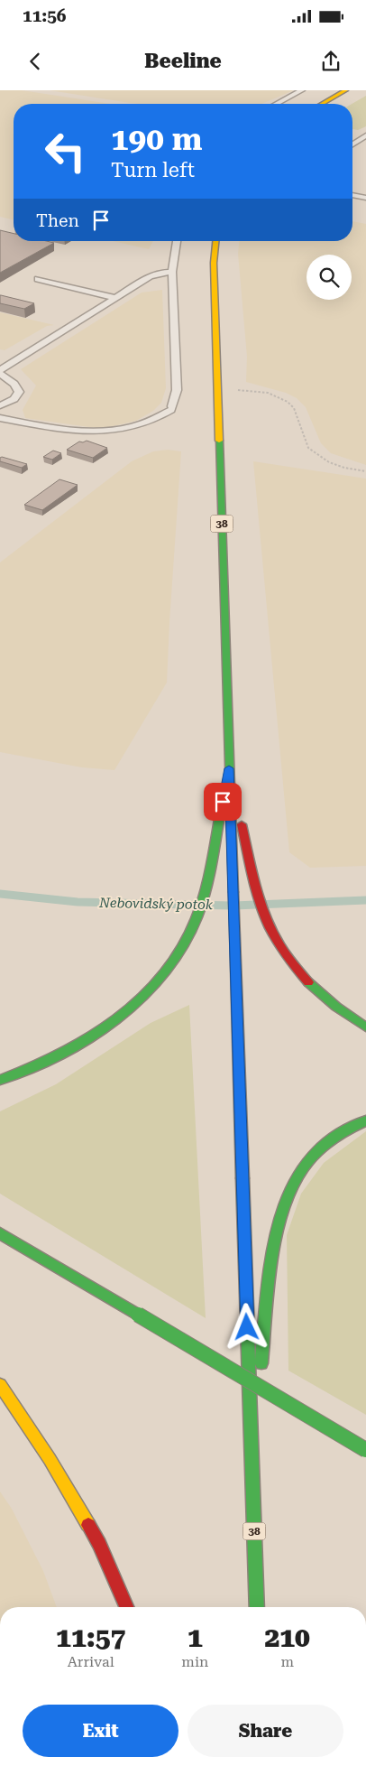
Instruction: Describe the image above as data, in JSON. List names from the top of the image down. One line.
{"streets":{"main road":["38"]},"water":["Nebovidský potok"],"page":{"status":"11:56","header":"Beeline","turn":["190 m","Turn left"],"then":"Then","eta":["11:57","Arrival","1","min","210","m"],"buttons":["Exit","Share"]}}
